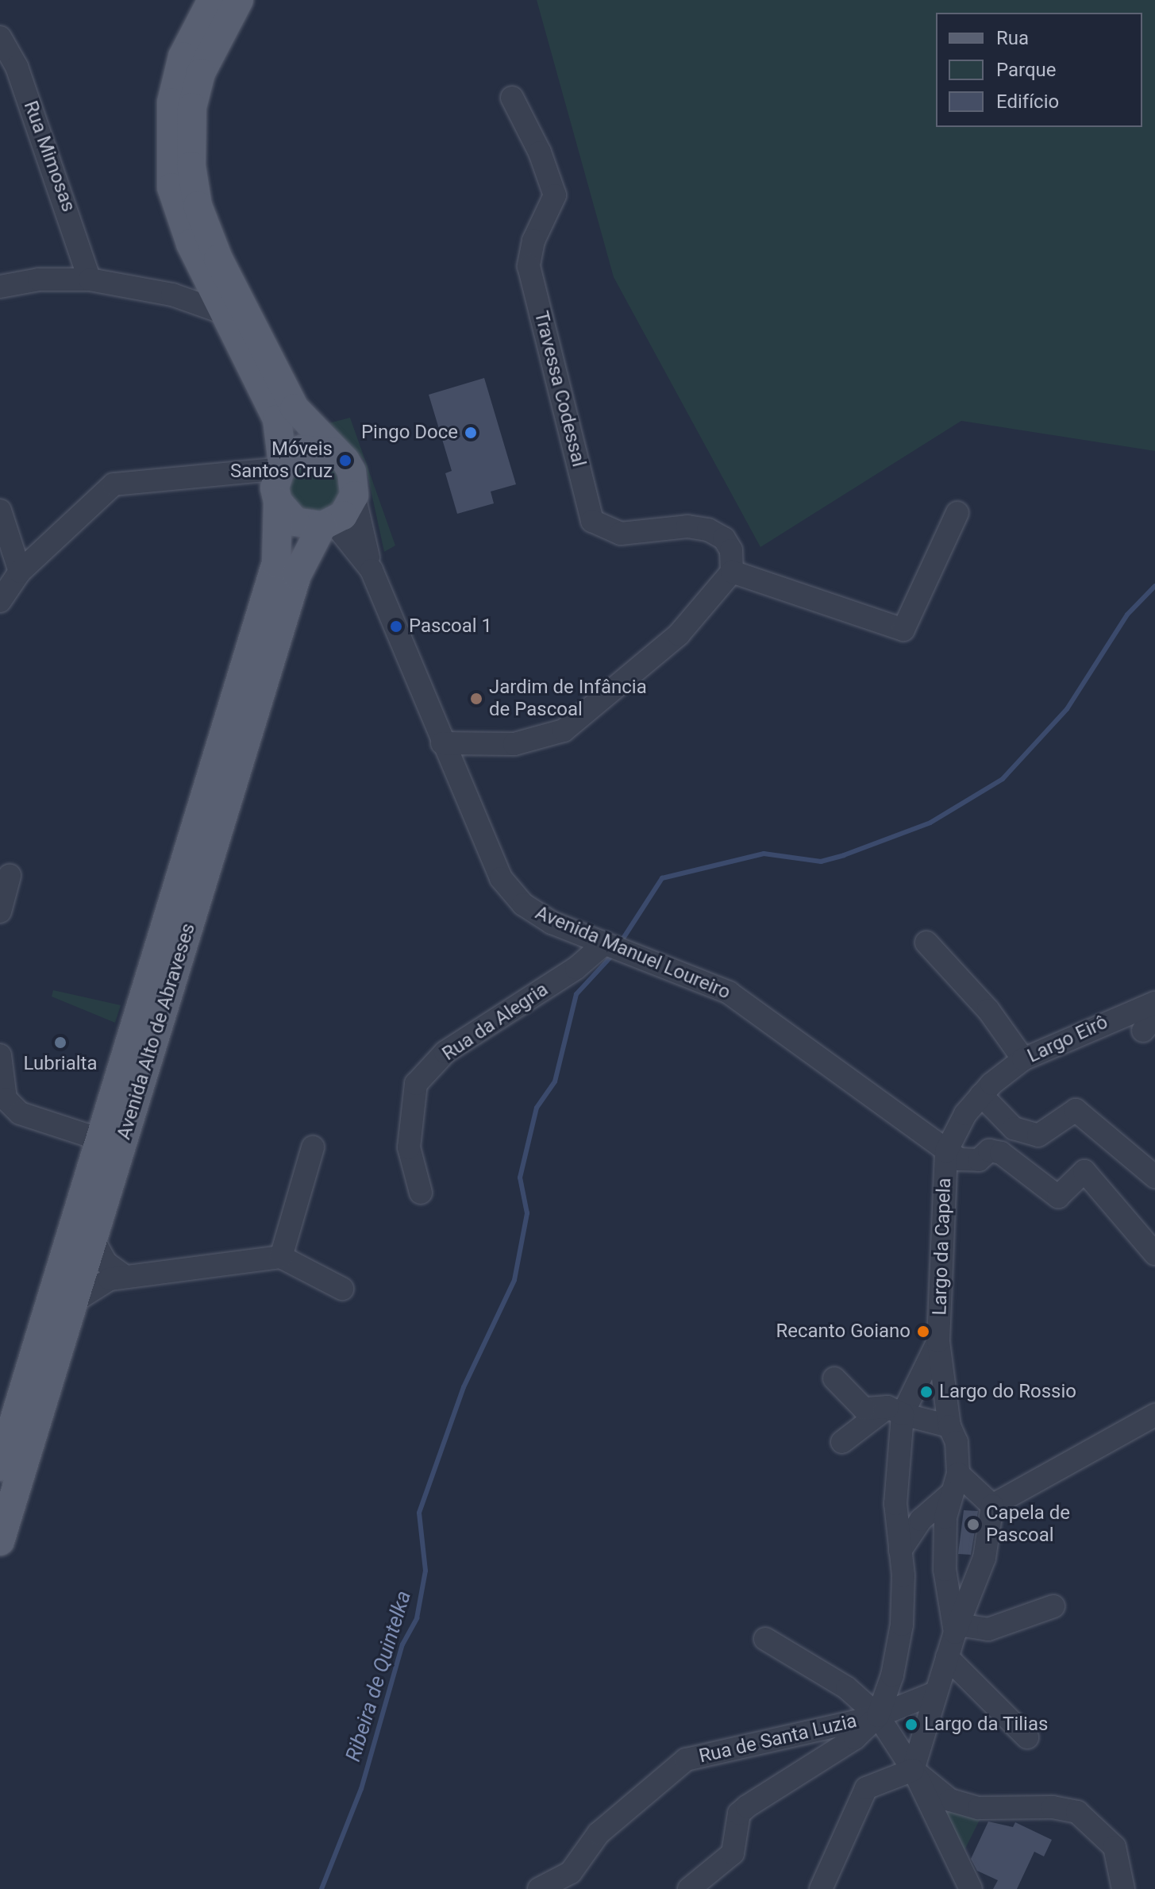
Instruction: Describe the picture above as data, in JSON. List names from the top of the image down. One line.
{"streets":{"main road":["Avenida Alto de Abraveses"],"street":["Rua Mimosas","Travessa Codessal","Avenida Manuel Loureiro","Rua da Alegria","Largo Eirô","Largo da Capela","Rua de Santa Luzia"]},"crossings":[["Avenida Manuel Loureiro","Rua da Alegria"],["Avenida Manuel Loureiro","Avenida Alto de Abraveses"],["Avenida Manuel Loureiro","Largo Eirô"],["Avenida Manuel Loureiro","Largo da Capela"],["Largo Eirô","Largo da Capela"]],"water":["Ribeira de Quintelka"],"places":["Pingo Doce","Móveis Santos Cruz","Pascoal 1","Jardim de Infância de Pascoal","Lubrialta","Recanto Goiano","Largo do Rossio","Capela de Pascoal","Largo da Tilias"],"legend":["Rua","Parque","Edifício"]}
